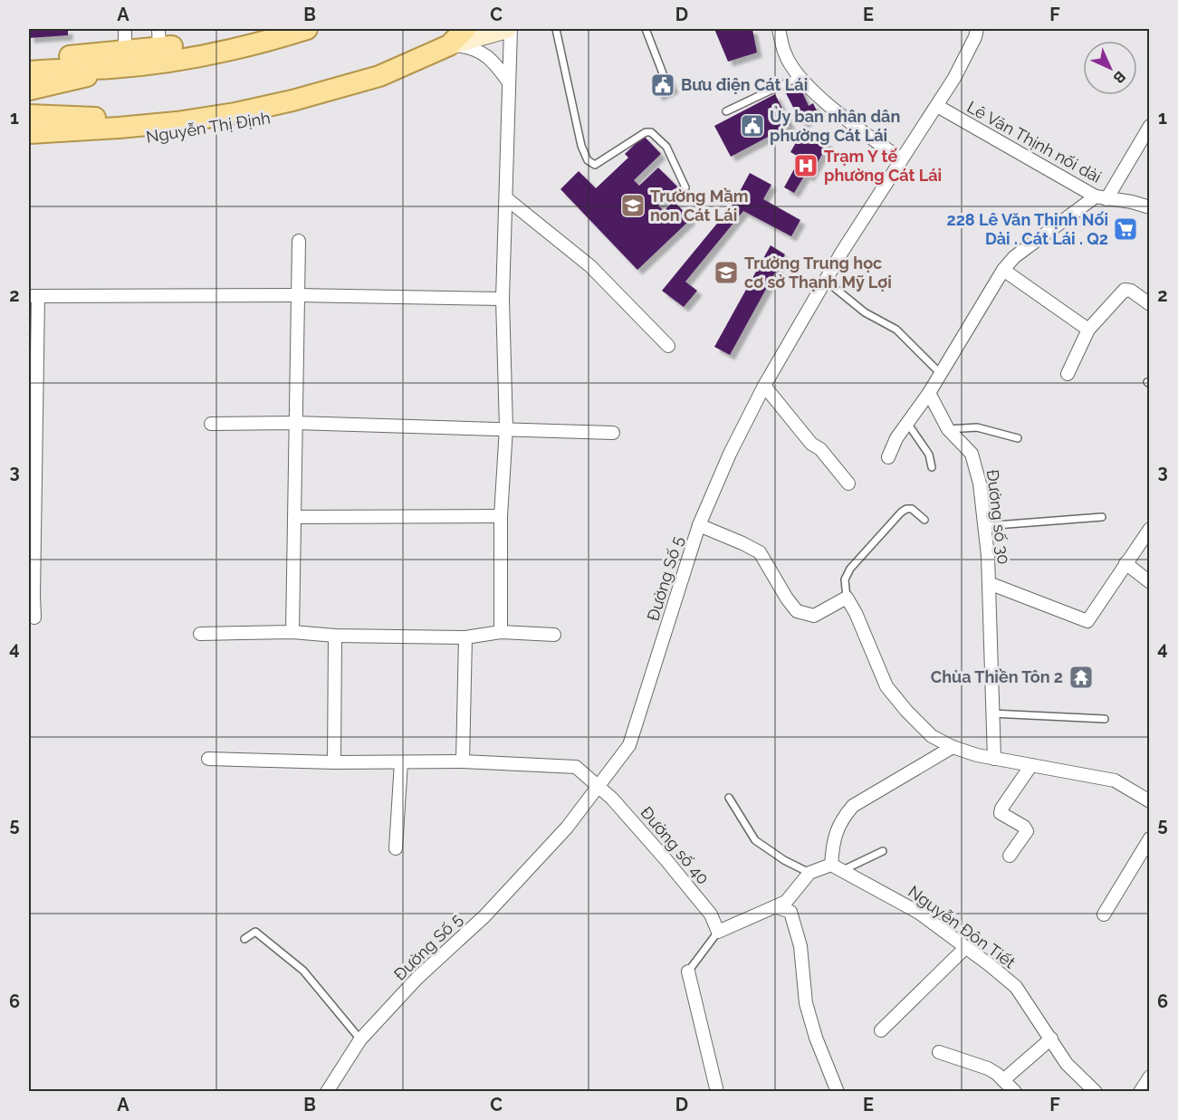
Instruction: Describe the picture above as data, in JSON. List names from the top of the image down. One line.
{"streets":{"main road":["Nguyễn Thị Định"],"street":["Lê Văn Thịnh nối dài","Đường số 30","Đường Số 5","Đường số 40","Nguyễn Đôn Tiết"]},"crossings":[["Lê Văn Thịnh nối dài","Đường Số 5"],["Đường Số 5","Đường số 40"]],"places":{"public building":["Bưu điện Cát Lái","Ủy ban nhân dân phường Cát Lái"],"hospital":["Trạm Y tế phường Cát Lái"],"school or university":["Trường Mầm non Cát Lái","Trường Trung học cơ sở Thạnh Mỹ Lợi"],"supermarket":["228 Lê Văn Thịnh Nối Dài . Cát Lái . Q2"],"temple":["Chùa Thiền Tôn 2"]},"north":"bottom right","grid":{"columns":["A","B","C","D","E","F"],"rows":["1","2","3","4","5","6"]}}
